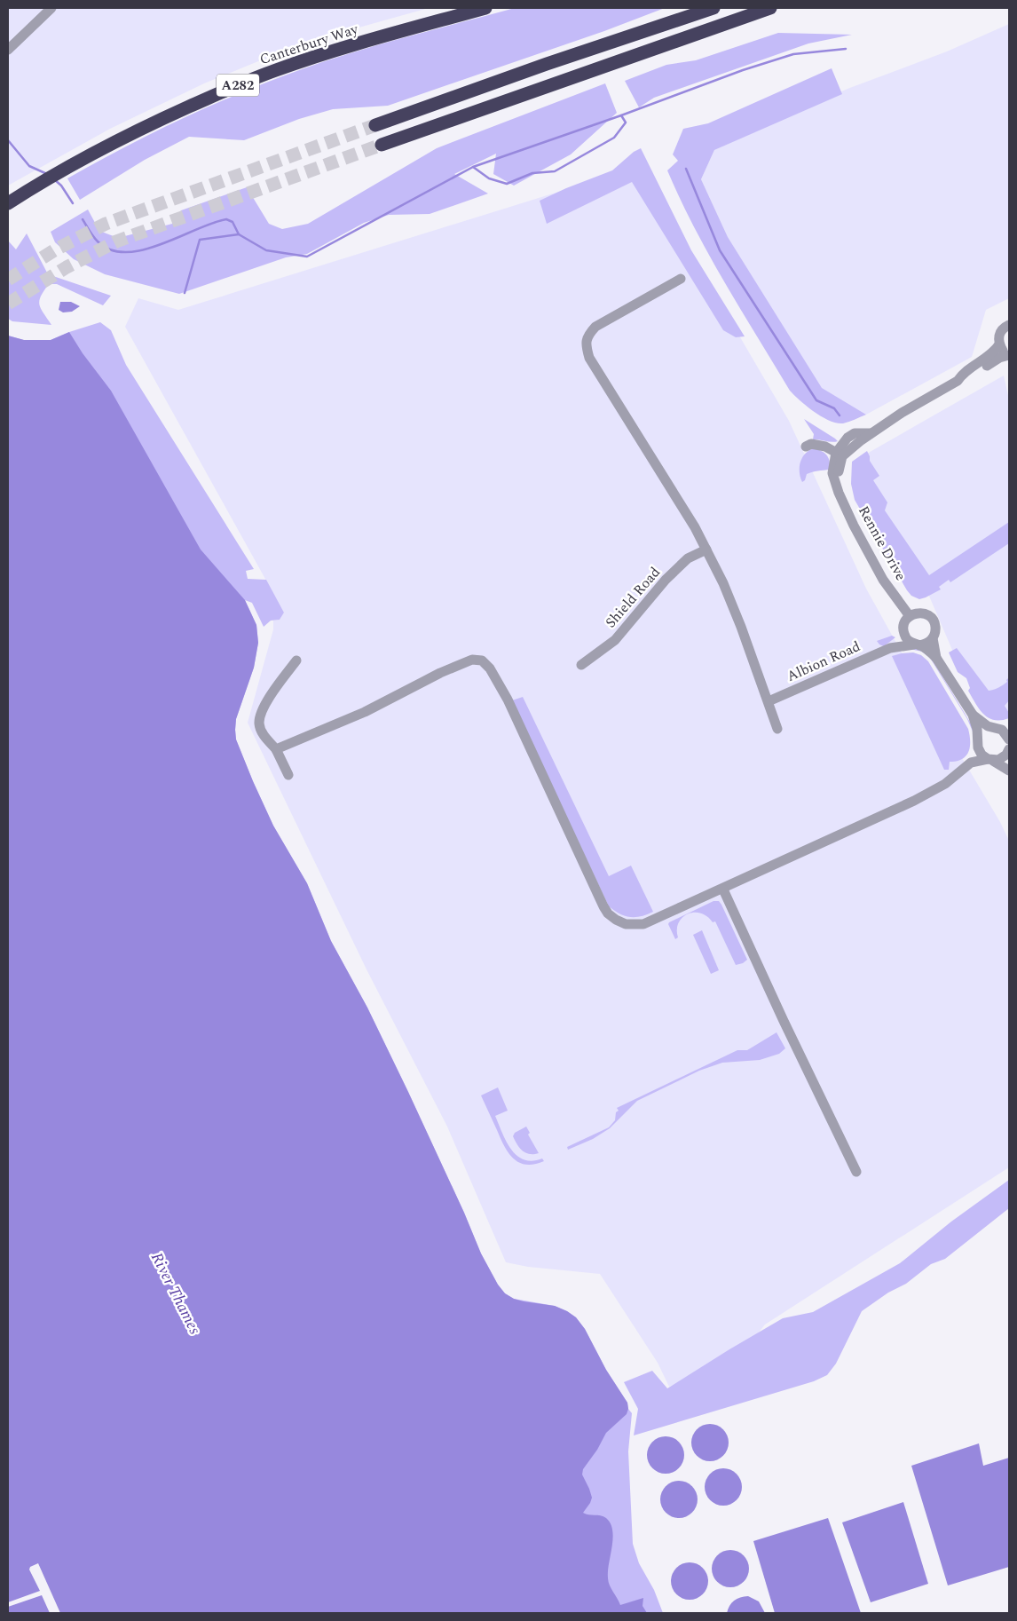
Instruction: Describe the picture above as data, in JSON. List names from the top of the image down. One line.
{"streets":{"highway":["Canterbury Way","A282"],"street":["Rennie Drive","Shield Road","Albion Road"]},"crossings":[["Rennie Drive","Albion Road"]],"water":["River Thames"]}
